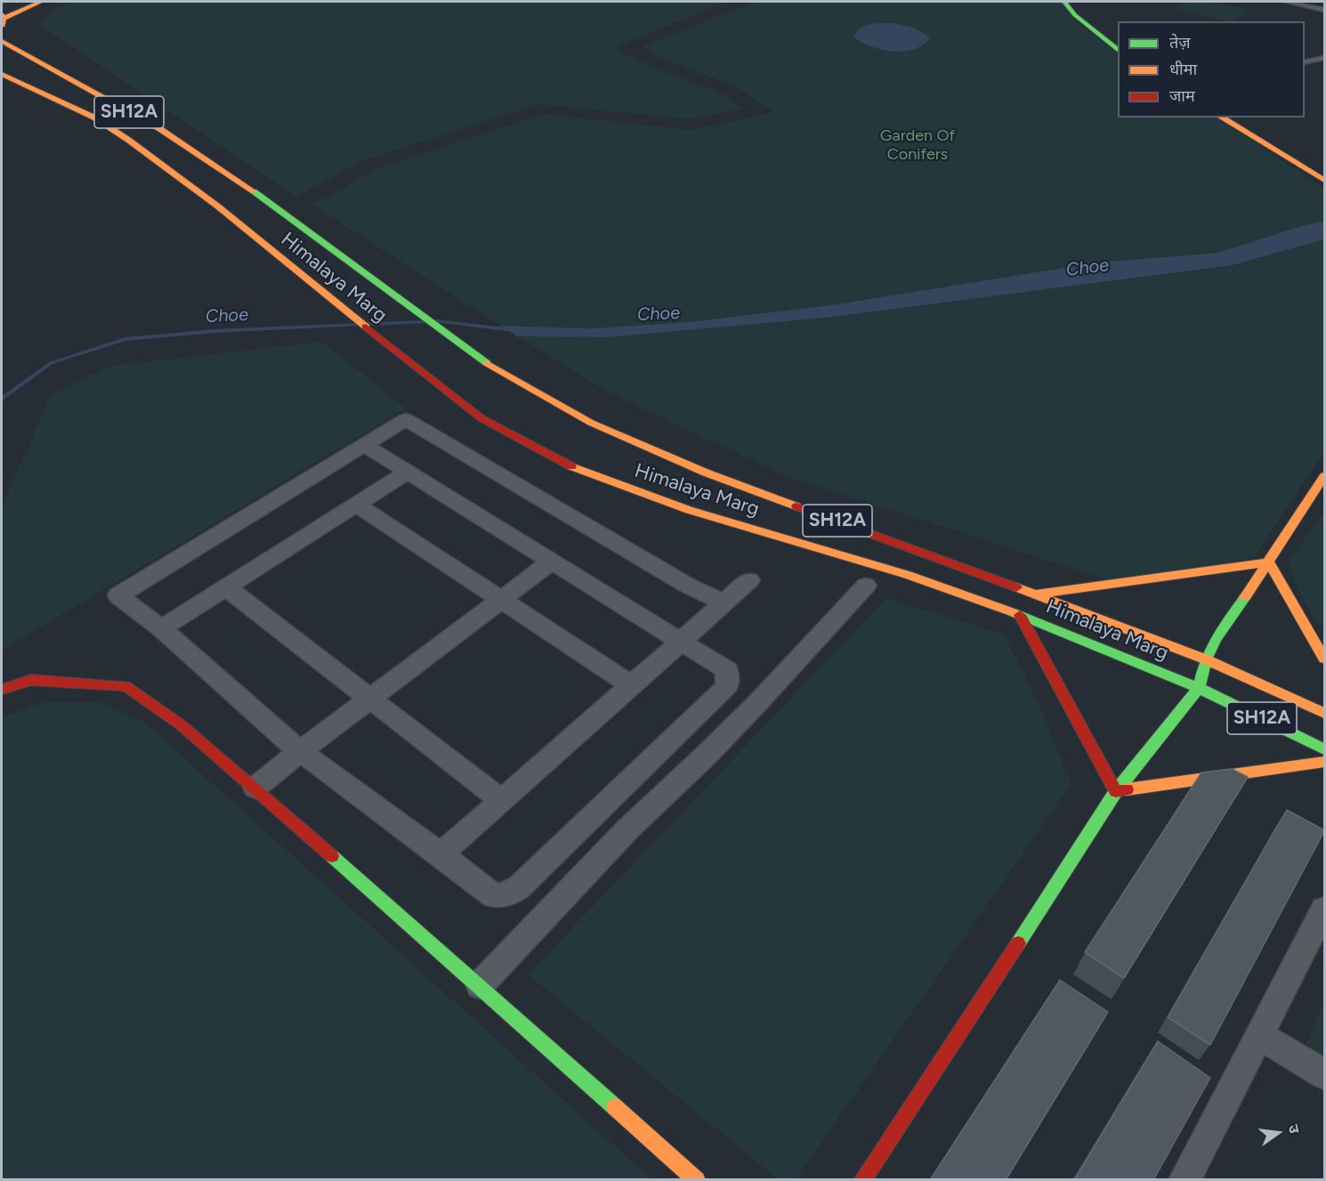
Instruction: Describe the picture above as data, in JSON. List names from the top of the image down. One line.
{"streets":{"main road":["SH12A","Himalaya Marg"]},"water":["Choe"],"parks":["Garden Of Conifers"],"legend":["तेज़","धीमा","जाम"],"north":"right"}
